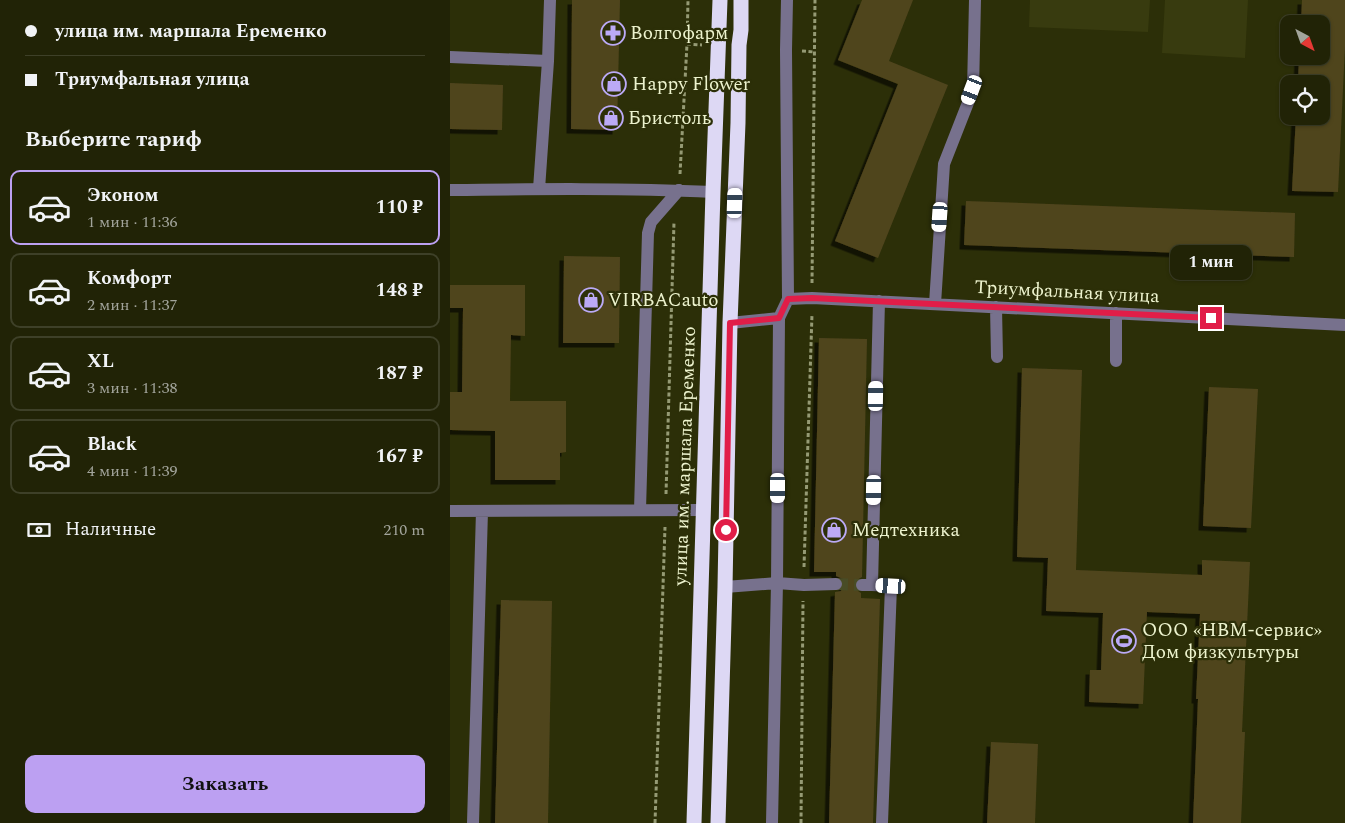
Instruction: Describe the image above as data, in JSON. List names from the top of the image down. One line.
{"streets":{"highway":["улица им. маршала Еременко"],"street":["Триумфальная улица"]},"places":{"pharmacy":["Волгофарм"],"shop":["Happy Flower","Бристоль","VIRBACauto","Медтехника"],"sports":["ООО «НВМ-сервис» Дом физкультуры"]},"north":"bottom right","page":{"banner":["улица им. маршала Еременко","Триумфальная улица"],"heading":"Выберите тариф","list":[{"name":"Эконом","note":"1 мин · 11:36","value":"110 ₽"},{"name":"Комфорт","note":"2 мин · 11:37","value":"148 ₽"},{"name":"XL","note":"3 мин · 11:38","value":"187 ₽"},{"name":"Black","note":"4 мин · 11:39","value":"167 ₽"}],"bubble":"1 мин","pay":["Наличные","210 m"],"buttons":"Заказать"}}
